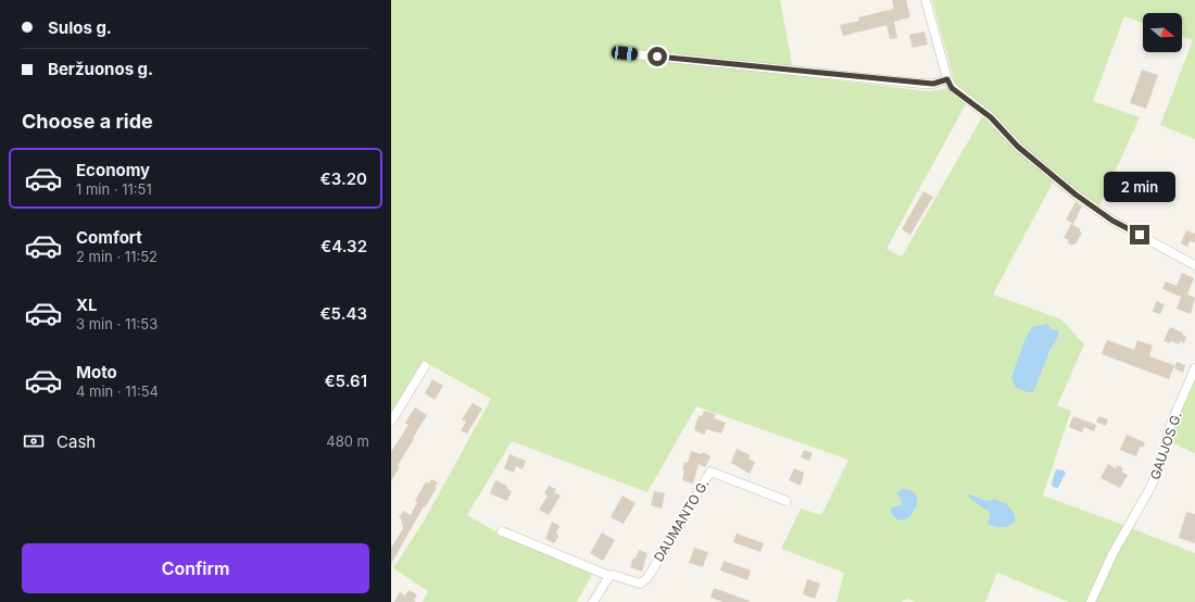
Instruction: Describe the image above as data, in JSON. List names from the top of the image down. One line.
{"streets":{"street":["GAUJOS G.","DAUMANTO G."]},"north":"right","page":{"banner":["Sulos g.","Beržuonos g."],"heading":"Choose a ride","list":[{"name":"Economy","note":"1 min · 11:51","value":"€3.20"},{"name":"Comfort","note":"2 min · 11:52","value":"€4.32"},{"name":"XL","note":"3 min · 11:53","value":"€5.43"},{"name":"Moto","note":"4 min · 11:54","value":"€5.61"}],"bubble":"2 min","pay":["Cash","480 m"],"buttons":"Confirm"}}
